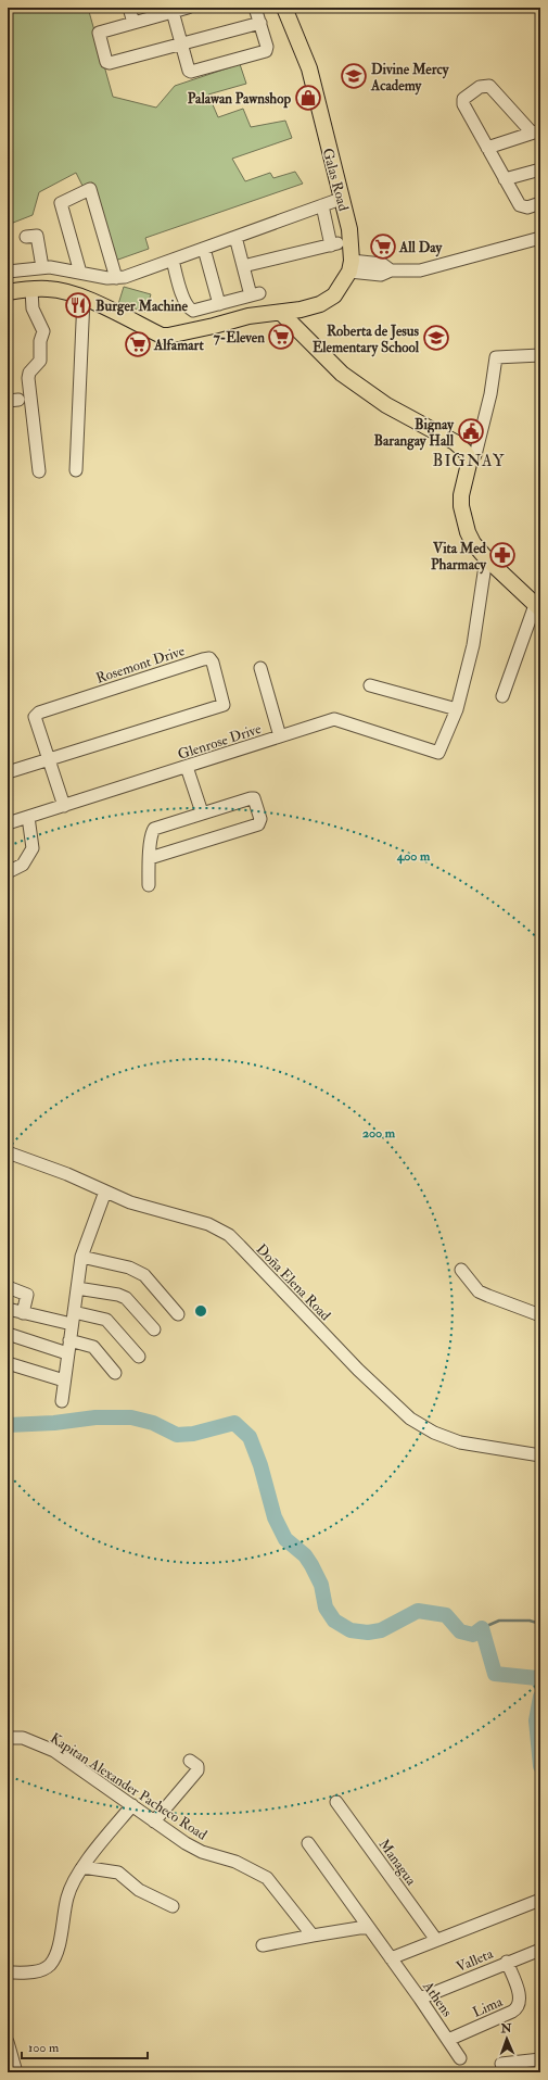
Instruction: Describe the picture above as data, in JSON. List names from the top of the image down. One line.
{"streets":{"main road":["Galas Road"],"street":["Rosemont Drive","Glenrose Drive","Doña Elena Road","Kapitan Alexander Pacheco Road","Managua","Valleta","Athens","Lima"]},"crossings":[["Valleta","Athens"],["Valleta","Lima"],["Athens","Lima"]],"districts":["BIGNAY"],"places":{"school or university":["Divine Mercy Academy","Roberta de Jesus Elementary School"],"shop":["Palawan Pawnshop"],"supermarket":["All Day","7-Eleven","Alfamart"],"restaurant":["Burger Machine"],"public building":["Bignay Barangay Hall"],"pharmacy":["Vita Med Pharmacy"]},"scale_bar":"100 m","north":"top","rings":["400 m","200 m"]}
